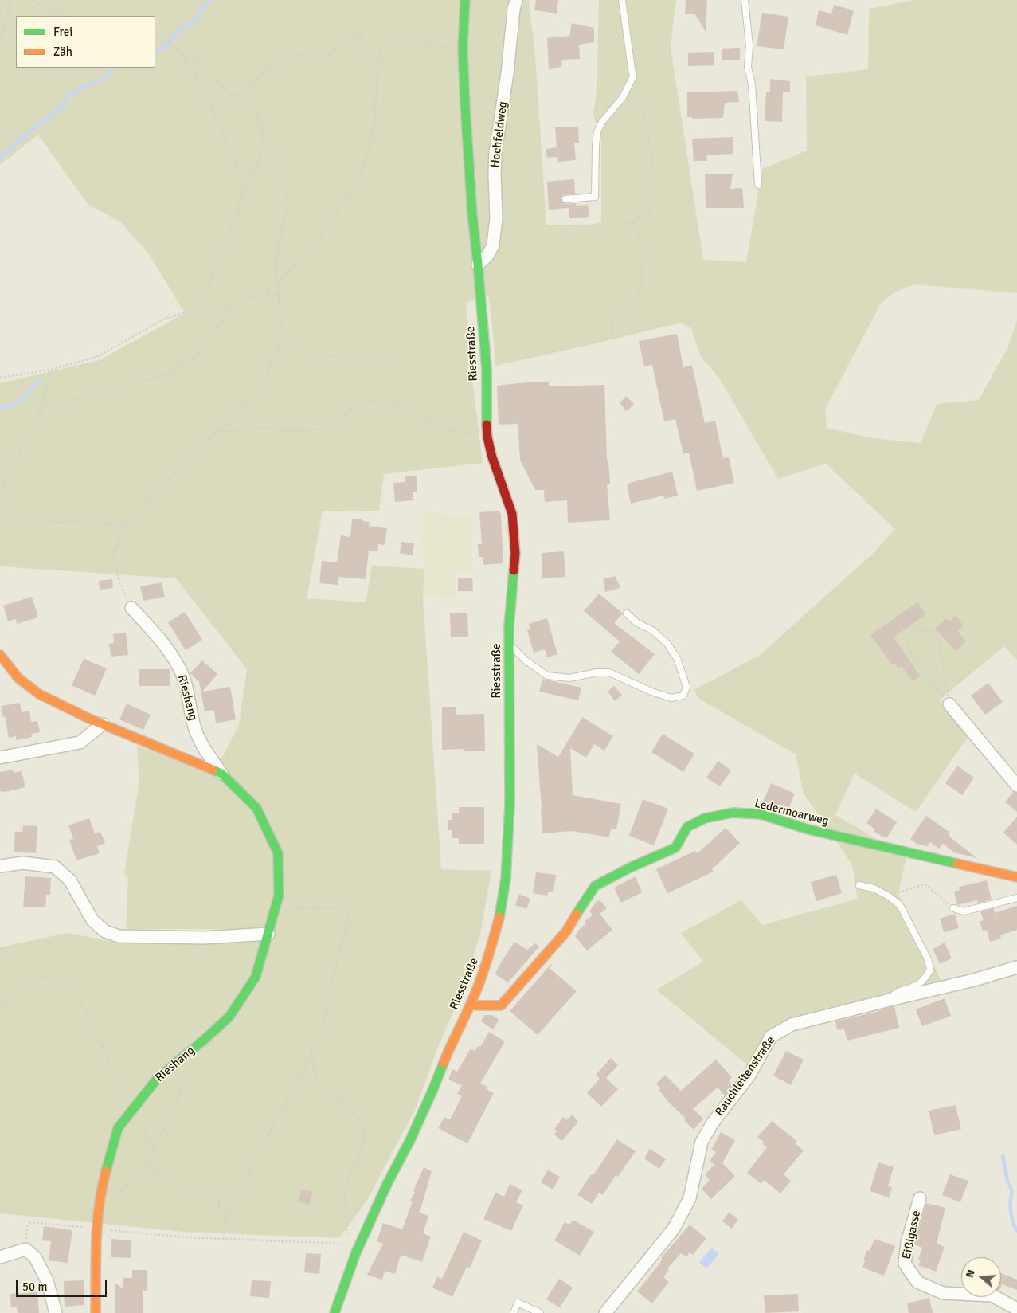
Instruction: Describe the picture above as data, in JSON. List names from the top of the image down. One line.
{"streets":{"street":["Hochfeldweg","Riesstraße","Rieshang","Ledermoarweg","Rauchleitenstraße","Eißlgasse"]},"crossings":[["Hochfeldweg","Riesstraße"],["Riesstraße","Ledermoarweg"]],"legend":["Frei","Zäh"],"scale_bar":"50 m","north":"left"}
